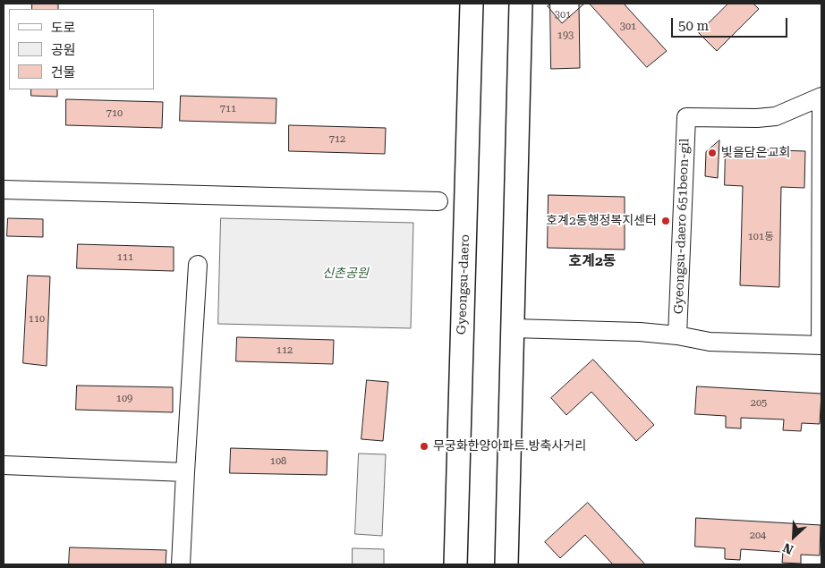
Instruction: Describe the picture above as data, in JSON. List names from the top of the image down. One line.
{"streets":{"main road":["Gyeongsu-daero"],"street":["Gyeongsu-daero 651beon-gil"]},"districts":["호계2동"],"parks":["신촌공원"],"places":["빛을담은교회","호계2동행정복지센터","무궁화한양아파트.방축사거리"],"house_numbers":["301","301","193","711","710","712","101동","111","110","112","109","205","108","204"],"legend":["도로","공원","건물"],"scale_bar":"50 m","north":"bottom left"}
